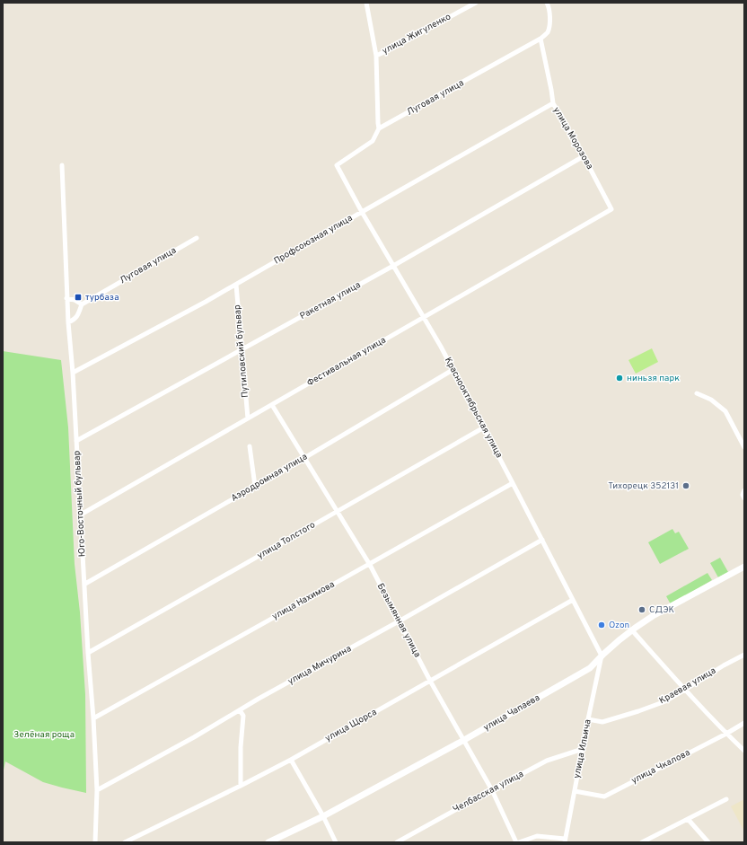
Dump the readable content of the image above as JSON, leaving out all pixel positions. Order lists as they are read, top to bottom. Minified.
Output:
{"streets":{"main road":["улица Чапаева"],"street":["улица Жигуленко","Луговая улица","улица Морозова","Профсоюзная улица","Ракетная улица","Путиловский бульвар","Фестивальная улица","Краснооктябрьская улица","Аэродромная улица","Юго-Восточный бульвар","улица Толстого","улица Нахимова","Безымянная улица","улица Мичурина","Краевая улица","улица Щорса","улица Ильича","улица Чкалова","Челбасская улица"]},"crossings":[["Луговая улица","улица Морозова"],["Луговая улица","Краснооктябрьская улица"],["улица Морозова","Профсоюзная улица"],["улица Морозова","Ракетная улица"],["улица Морозова","Фестивальная улица"],["Профсоюзная улица","Путиловский бульвар"],["Профсоюзная улица","Краснооктябрьская улица"],["Профсоюзная улица","Юго-Восточный бульвар"],["Ракетная улица","Путиловский бульвар"],["Ракетная улица","Краснооктябрьская улица"],["Ракетная улица","Юго-Восточный бульвар"],["Путиловский бульвар","Фестивальная улица"],["Фестивальная улица","Краснооктябрьская улица"],["Фестивальная улица","Юго-Восточный бульвар"],["Фестивальная улица","Безымянная улица"],["Краснооктябрьская улица","Аэродромная улица"],["Краснооктябрьская улица","улица Толстого"],["Краснооктябрьская улица","улица Нахимова"],["Краснооктябрьская улица","улица Мичурина"],["Краснооктябрьская улица","улица Чапаева"],["Краснооктябрьская улица","улица Щорса"],["Краснооктябрьская улица","улица Ильича"],["Аэродромная улица","Юго-Восточный бульвар"],["Аэродромная улица","Безымянная улица"],["Юго-Восточный бульвар","улица Толстого"],["Юго-Восточный бульвар","улица Нахимова"],["Юго-Восточный бульвар","улица Мичурина"],["улица Толстого","Безымянная улица"],["улица Нахимова","Безымянная улица"],["Безымянная улица","улица Мичурина"],["Безымянная улица","улица Чапаева"],["Безымянная улица","улица Щорса"],["Безымянная улица","Челбасская улица"],["Краевая улица","улица Ильича"],["улица Чапаева","улица Ильича"],["улица Ильича","улица Чкалова"],["улица Ильича","Челбасская улица"]],"parks":["Зелёная роща"],"places":{"transit":["турбаза"],"other":["ниньзя парк","Тихорецк 352131","СДЭК","Ozon"]}}
